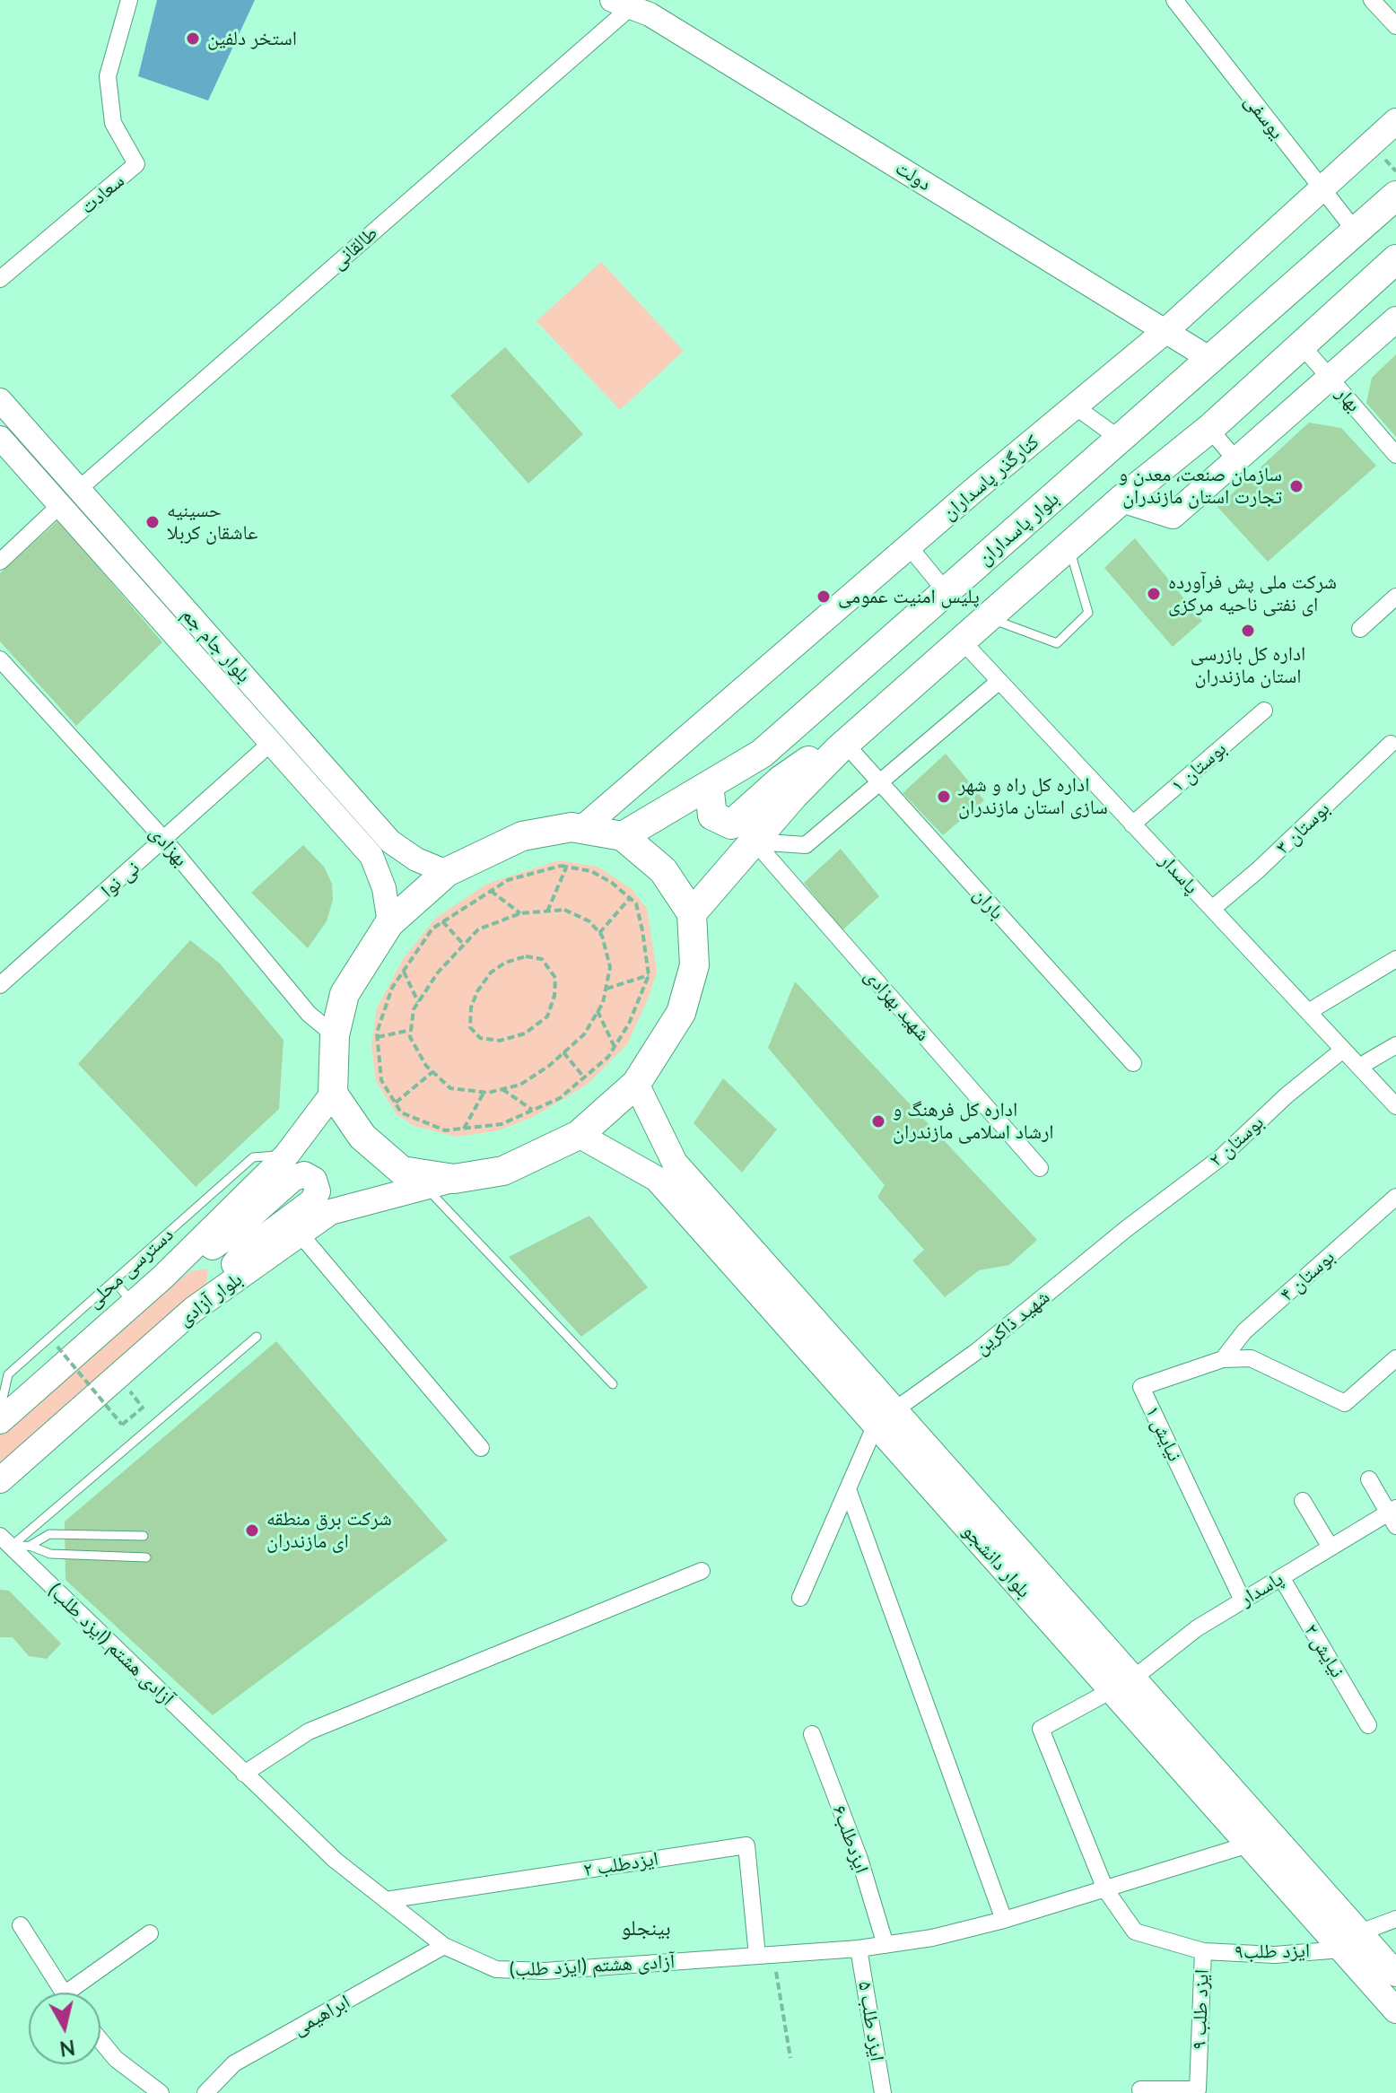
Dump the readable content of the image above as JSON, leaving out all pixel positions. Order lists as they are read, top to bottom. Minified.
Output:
{"streets":{"highway":["بلوار پاسداران"],"main road":["دولت","کنارگذر پاسداران","بلوار جام جم","بلوار آزادی","بلوار دانشجو"],"street":["یوسفی","سعادت","طالقانی","بهار","بوستان ۱","بوستان ۳","بهزادی","پاسدار","نی نوا","باران","شهید بهزادی","بوستان ۲","بوستان ۴","شهید ذاکرین","نیایش ۱","آزادی هشتم (ایزد طلب)","نیایش ۲","ایزدطلب۶","ایزدطلب ۲","ایزد طلب۹","ایزد طلب ۹","ابراهیمی","ايزد طلب ۵"],"lane":["دسترسی محلی"]},"crossings":[["یوسفی","کنارگذر پاسداران"],["یوسفی","بلوار پاسداران"],["دولت","طالقانی"],["دولت","کنارگذر پاسداران"],["دولت","بلوار پاسداران"],["طالقانی","بلوار جام جم"],["بلوار جام جم","نی نوا"],["بوستان ۱","پاسدار"],["بوستان ۳","پاسدار"],["بهزادی","نی نوا"],["پاسدار","بوستان ۲"],["پاسدار","نیایش ۱"],["پاسدار","بلوار دانشجو"],["پاسدار","آزادی هشتم (ایزد طلب)"],["پاسدار","نیایش ۲"],["پاسدار","ایزد طلب ۹"],["بوستان ۲","شهید ذاکرین"],["بوستان ۴","نیایش ۱"],["شهید ذاکرین","بلوار دانشجو"],["بلوار دانشجو","آزادی هشتم (ایزد طلب)"],["بلوار دانشجو","ایزد طلب۹"],["آزادی هشتم (ایزد طلب)","ایزدطلب۶"],["آزادی هشتم (ایزد طلب)","ایزدطلب ۲"],["آزادی هشتم (ایزد طلب)","ایزد طلب ۹"],["آزادی هشتم (ایزد طلب)","ابراهیمی"],["آزادی هشتم (ایزد طلب)","ايزد طلب ۵"],["ایزد طلب۹","ایزد طلب ۹"]],"districts":["بینجلو"],"places":["استخر دلفین","سازمان صنعت، معدن و تجارت استان مازندران","حسینیه عاشقان کربلا","شرکت ملی پش فرآورده ای نفتی ناحیه مرکزی","پلیس امنیت عمومی","اداره کل بازرسی استان مازندران","اداره کل راه و شهر سازی استان مازندران","اداره کل فرهنگ و ارشاد اسلامی مازندران","شرکت برق منطقه ای مازندران"],"north":"bottom"}
